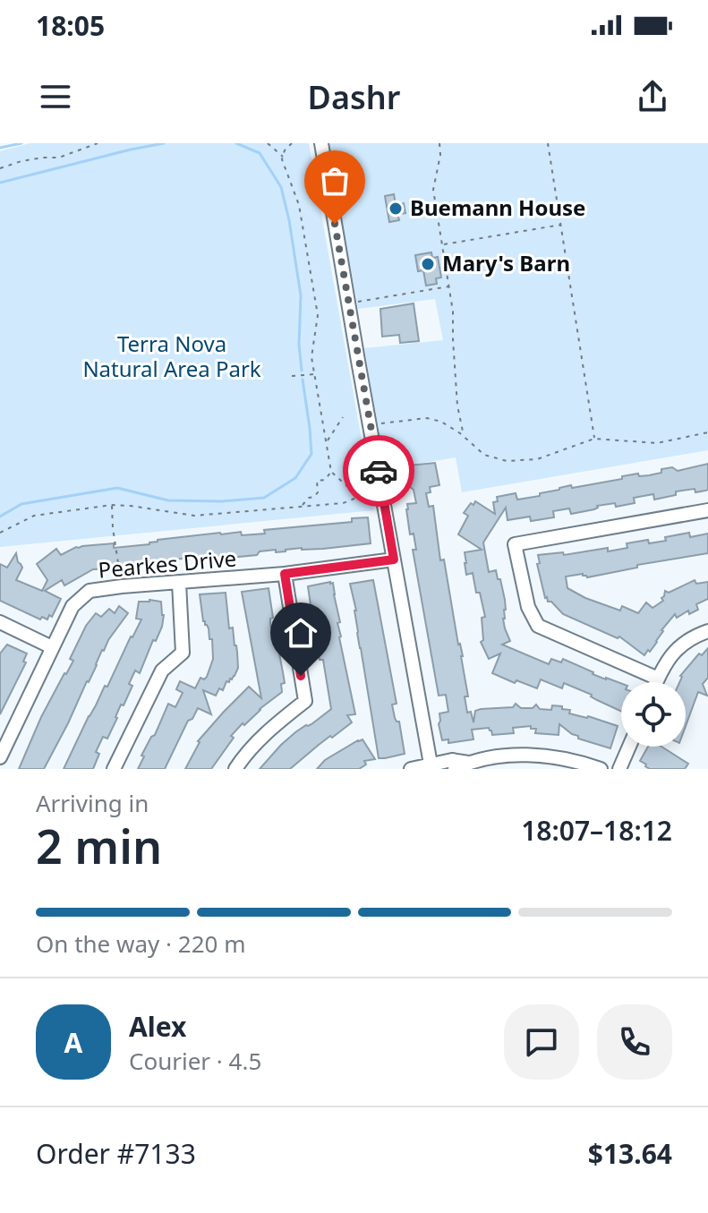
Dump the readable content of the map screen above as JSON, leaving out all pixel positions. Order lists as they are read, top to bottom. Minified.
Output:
{"streets":{"street":["Pearkes Drive"]},"parks":["Terra Nova Natural Area Park"],"places":["Buemann House","Mary's Barn"],"page":{"status":"18:05","header":"Dashr","heading":["2 min","Arriving in","18:07–18:12"],"panel":["Alex","Courier · 4.5","Order #7133","$13.64"],"bar":"On the way · 220 m","round":"A"}}
